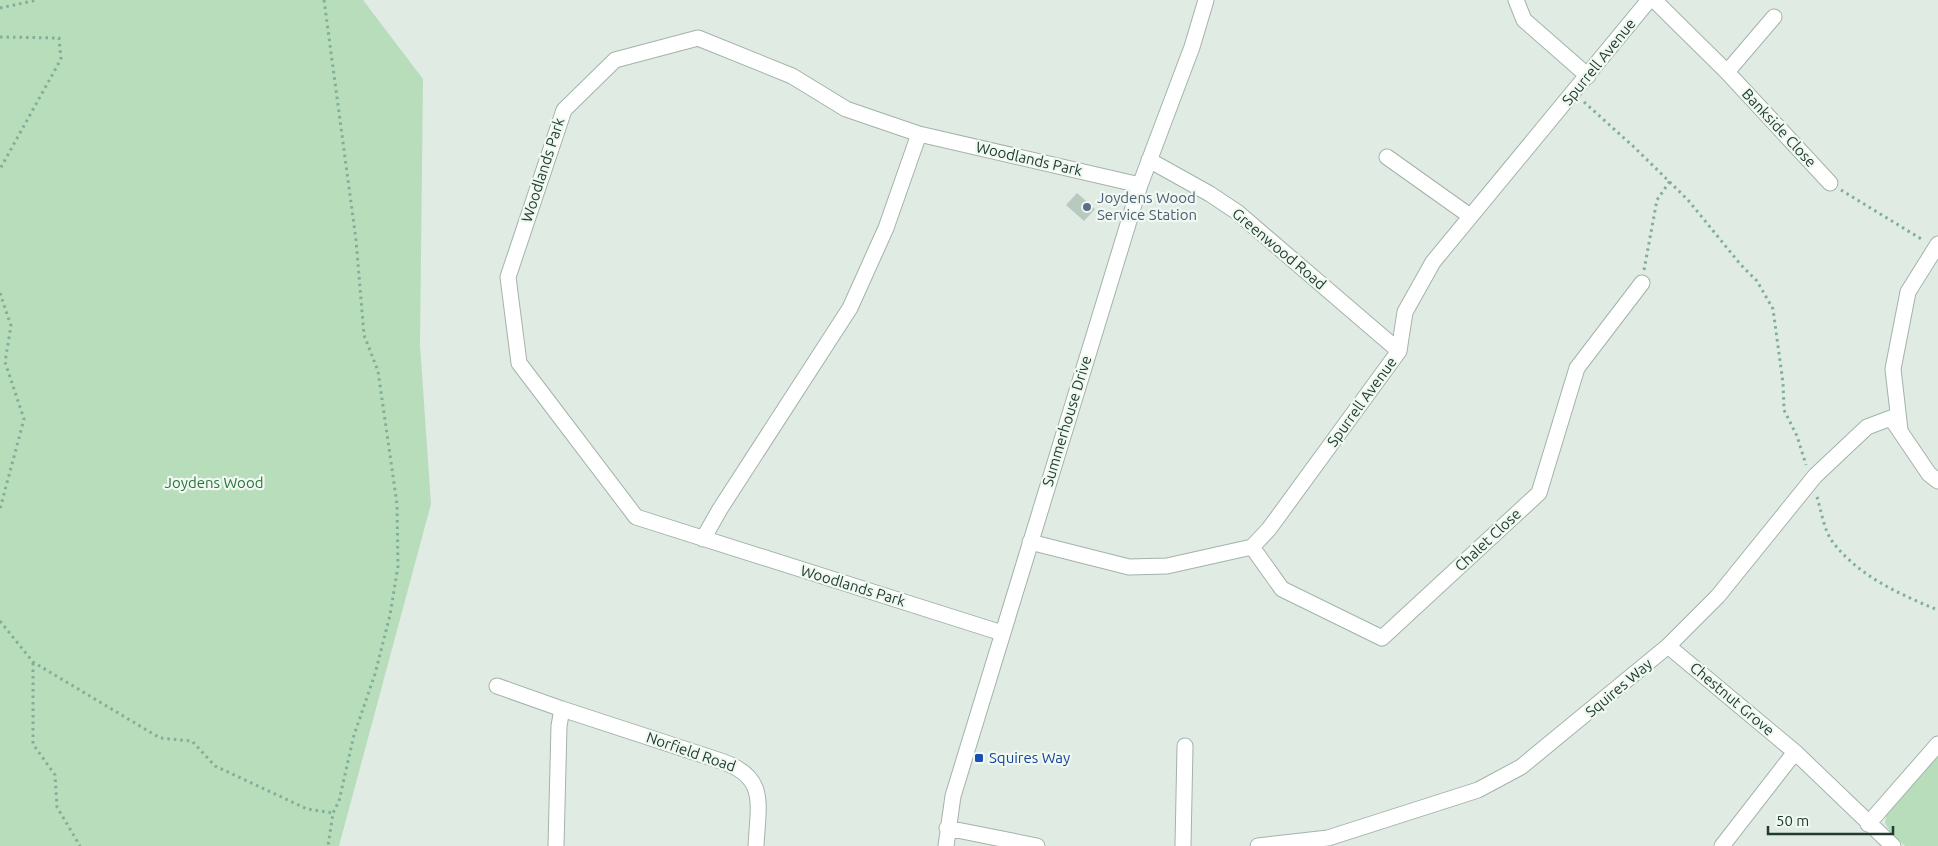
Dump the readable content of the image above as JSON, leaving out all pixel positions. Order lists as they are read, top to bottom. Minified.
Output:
{"streets":{"street":["Spurrell Avenue","Bankside Close","Woodlands Park","Greenwood Road","Summerhouse Drive","Chalet Close","Squires Way","Chestnut Grove","Norfield Road"]},"crossings":[["Spurrell Avenue","Greenwood Road"],["Spurrell Avenue","Chalet Close"],["Woodlands Park","Summerhouse Drive"],["Greenwood Road","Summerhouse Drive"],["Squires Way","Chestnut Grove"]],"parks":["Joydens Wood"],"places":{"other":["Joydens Wood Service Station"],"transit":["Squires Way"]},"scale_bar":"50 m"}
